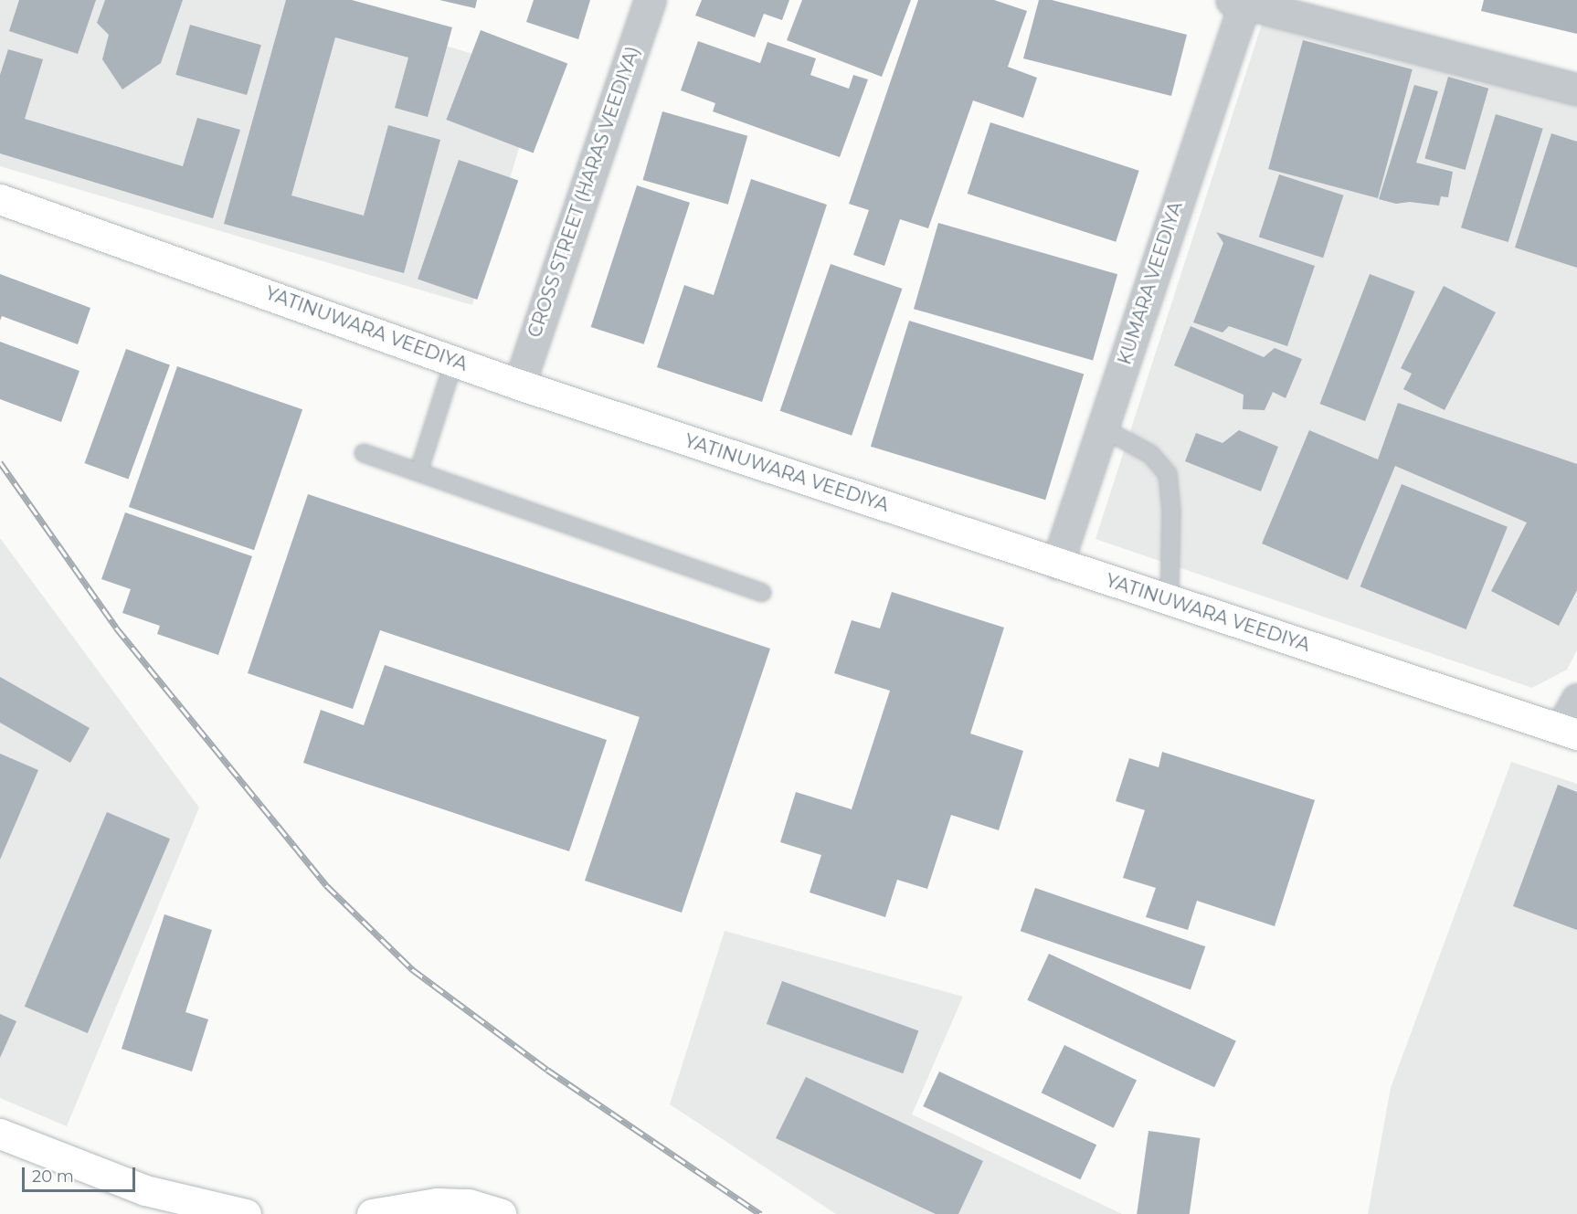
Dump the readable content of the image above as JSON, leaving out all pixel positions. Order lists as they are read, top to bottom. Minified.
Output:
{"streets":{"main road":["YATINUWARA VEEDIYA"],"street":["CROSS STREET (HARAS VEEDIYA)","KUMARA VEEDIYA"]},"crossings":[["CROSS STREET (HARAS VEEDIYA)","YATINUWARA VEEDIYA"],["KUMARA VEEDIYA","YATINUWARA VEEDIYA"]],"scale_bar":"20 m"}
